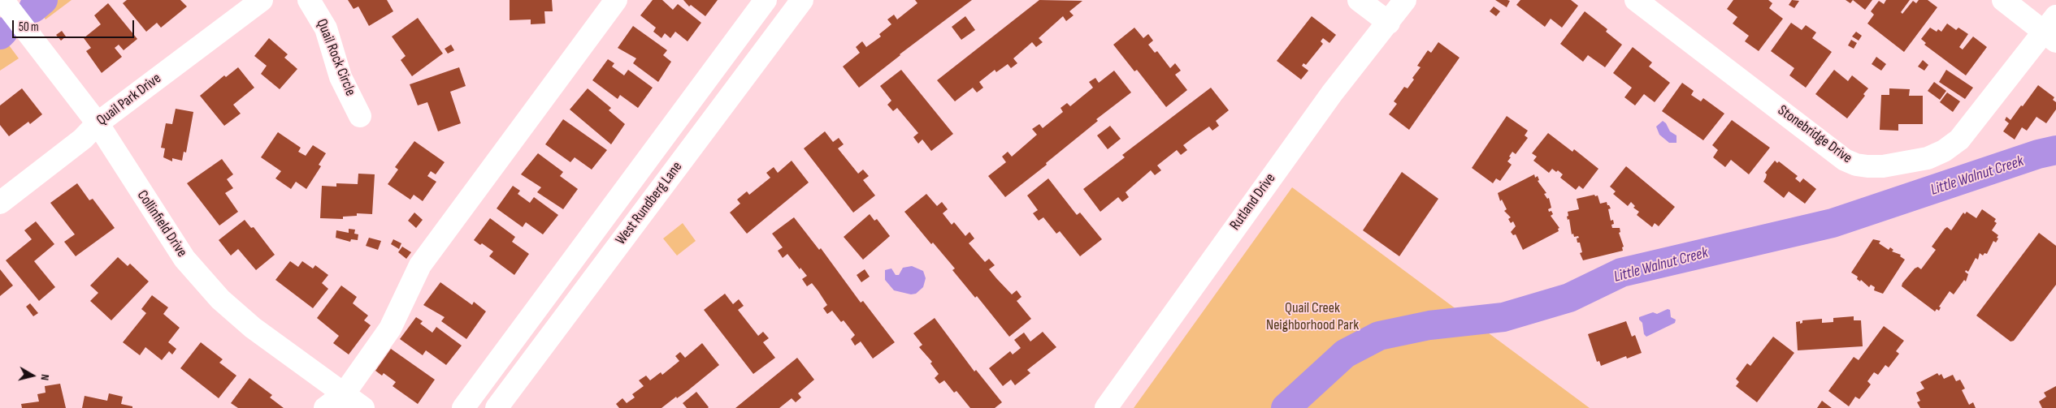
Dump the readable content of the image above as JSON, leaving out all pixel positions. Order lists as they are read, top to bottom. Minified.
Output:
{"streets":{"street":["Quail Rock Circle","Quail Park Drive","Stonebridge Drive","Rutland Drive","West Rundberg Lane","Collinfield Drive"]},"crossings":[["Quail Park Drive","Collinfield Drive"]],"water":["Little Walnut Creek"],"parks":["Quail Creek Neighborhood Park"],"scale_bar":"50 m","north":"right"}
